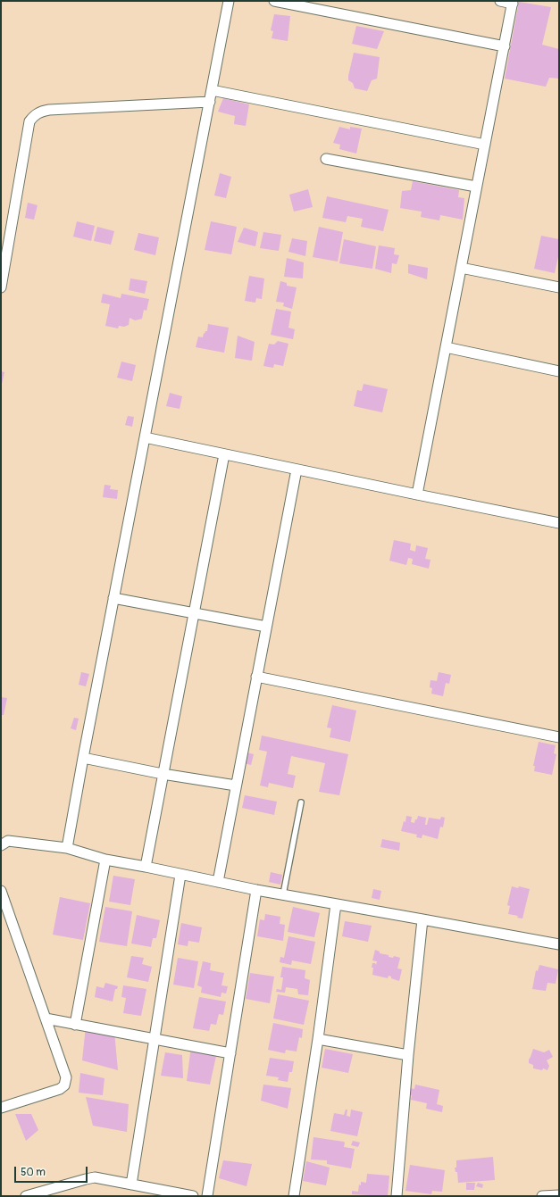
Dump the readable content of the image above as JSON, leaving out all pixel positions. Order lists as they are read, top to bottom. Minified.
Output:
{"scale_bar":"50 m"}
